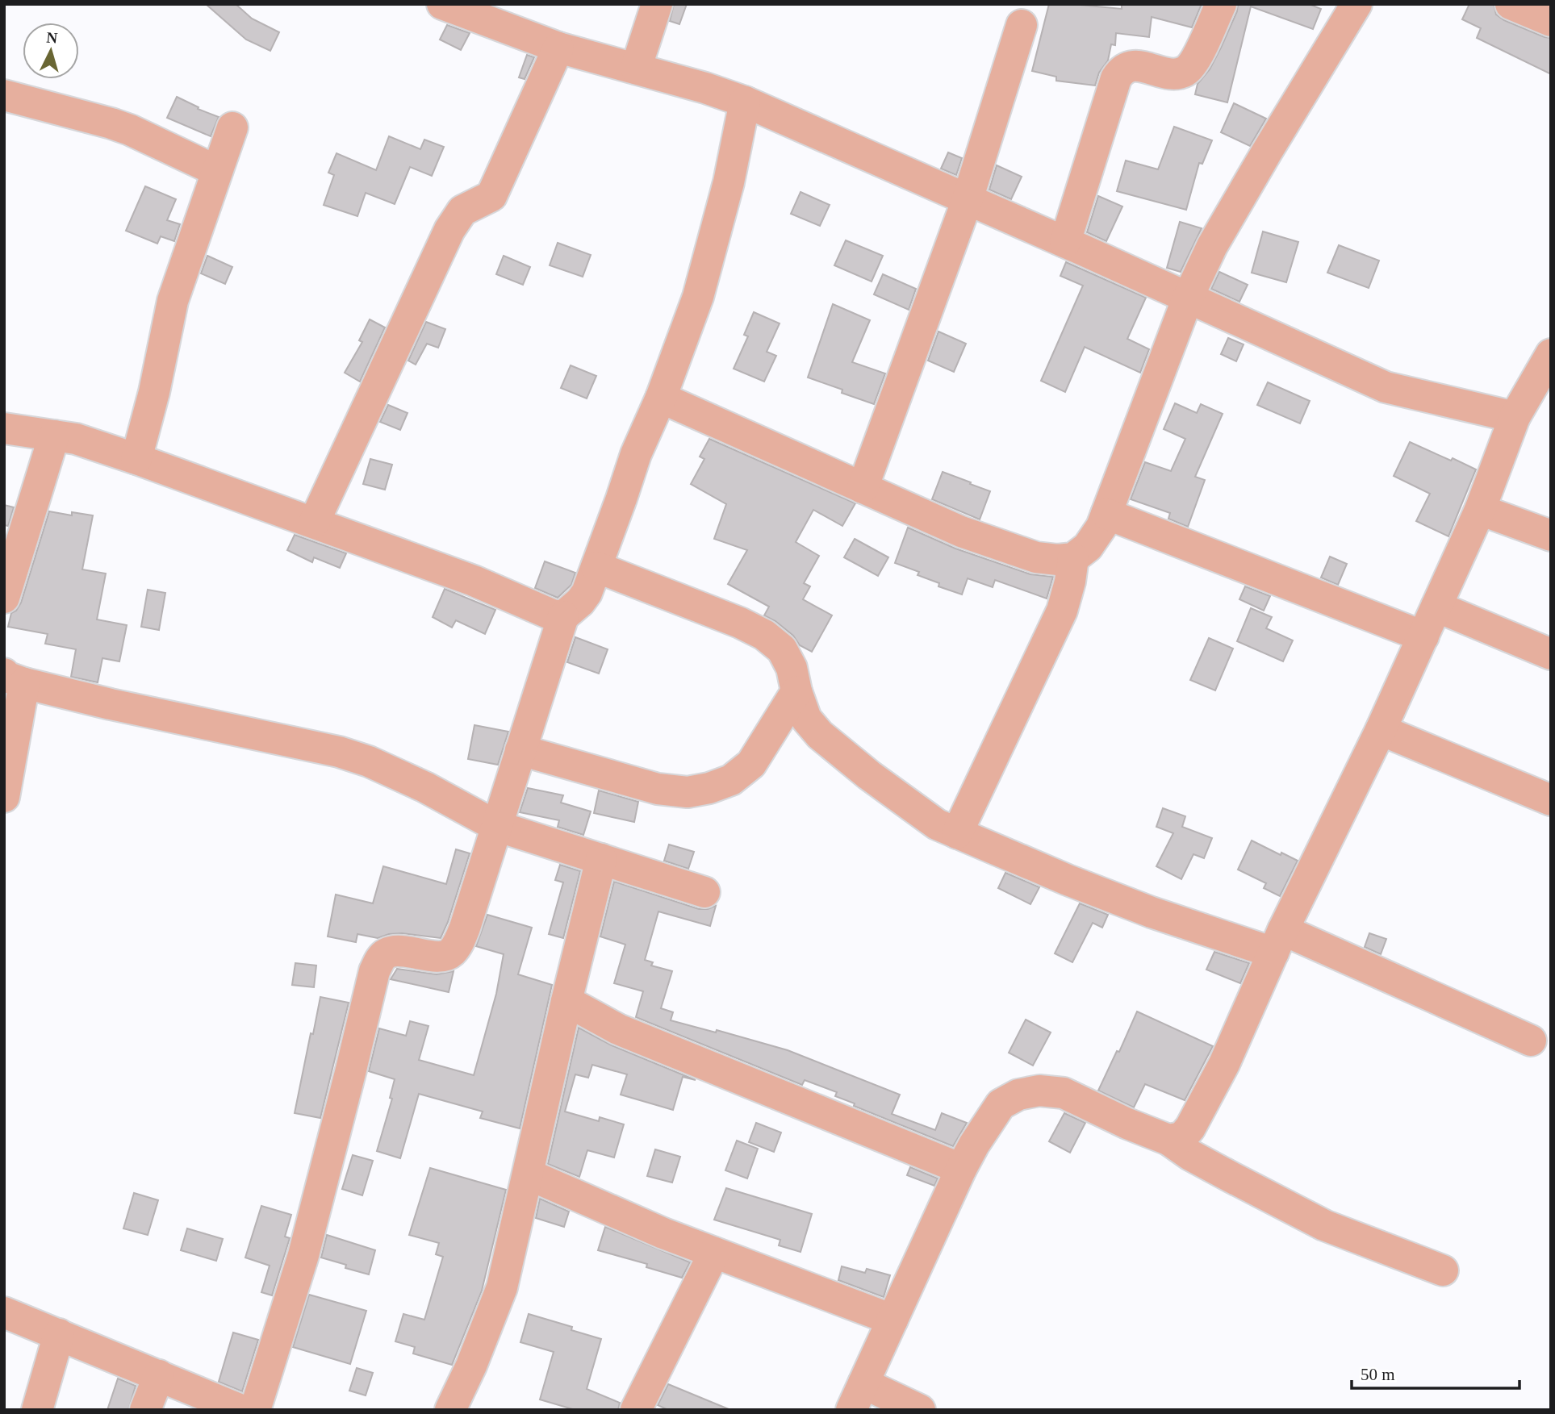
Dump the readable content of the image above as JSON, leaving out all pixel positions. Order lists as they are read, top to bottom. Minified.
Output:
{"scale_bar":"50 m","north":"top"}
